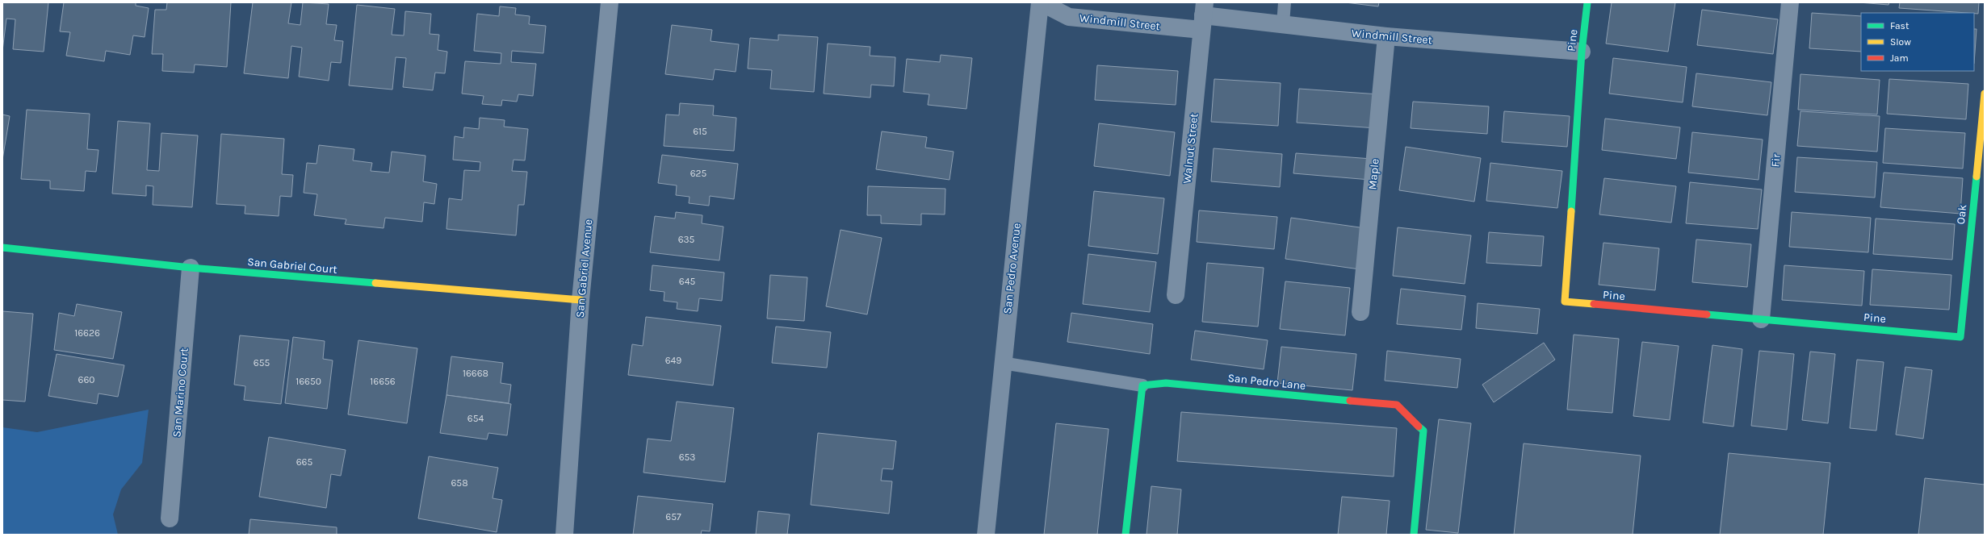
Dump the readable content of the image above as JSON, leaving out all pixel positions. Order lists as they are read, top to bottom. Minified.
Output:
{"streets":{"street":["Windmill Street","Pine","Walnut Street","Fir","Maple","Oak","San Gabriel Court","San Gabriel Avenue","San Pedro Avenue","San Pedro Lane","San Marino Court"]},"crossings":[["Windmill Street","Pine"],["Windmill Street","Walnut Street"],["Windmill Street","Maple"],["Windmill Street","San Pedro Avenue"],["Pine","Fir"],["Pine","Oak"],["San Gabriel Court","San Gabriel Avenue"],["San Gabriel Court","San Marino Court"]],"house_numbers":["615","625","635","645","16626","649","655","16668","660","16650","16656","654","653","665","658","657"],"legend":["Fast","Slow","Jam"]}
